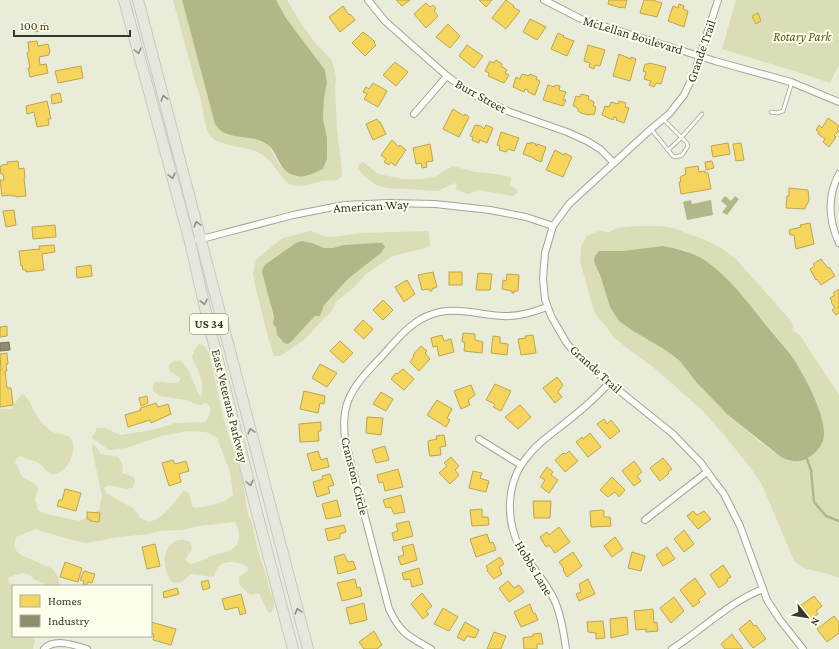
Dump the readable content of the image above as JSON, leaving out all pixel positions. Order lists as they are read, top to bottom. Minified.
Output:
{"streets":{"main road":["US 34","East Veterans Parkway"],"street":["McLellan Boulevard","Grande Trail","Burr Street","American Way","Cranston Circle","Hobbs Lane"]},"crossings":[["McLellan Boulevard","Grande Trail"],["Grande Trail","Burr Street"],["Grande Trail","American Way"],["Grande Trail","Cranston Circle"],["Grande Trail","Hobbs Lane"],["American Way","East Veterans Parkway"]],"parks":["Rotary Park"],"legend":["Homes","Industry"],"scale_bar":"100 m","north":"bottom right"}
